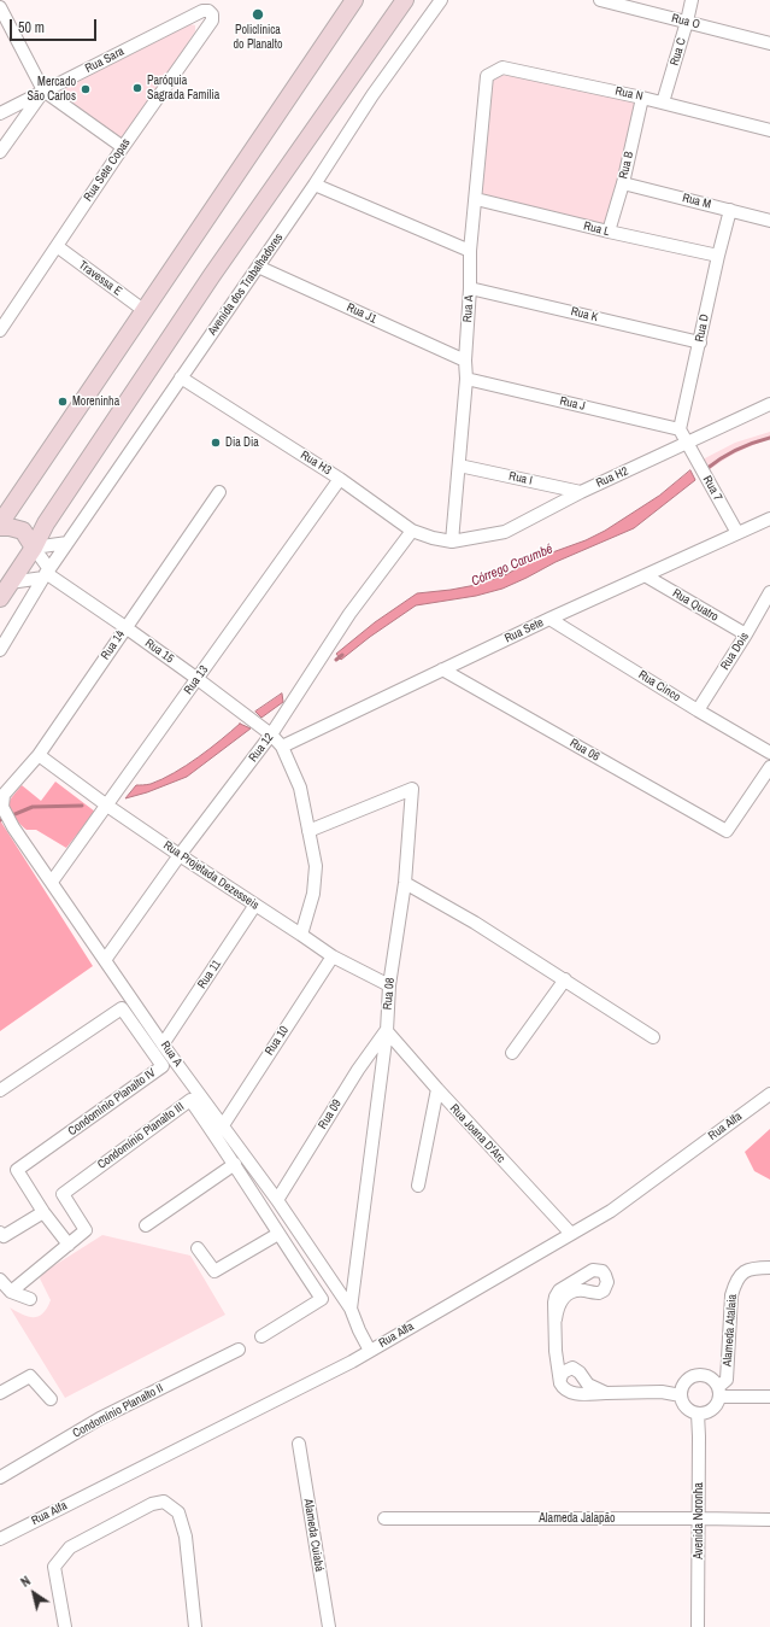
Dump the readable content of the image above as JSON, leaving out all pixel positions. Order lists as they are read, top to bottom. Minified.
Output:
{"streets":{"street":["Rua O","Rua C","Rua Sara","Rua N","Rua B","Rua Sete Copas","Rua M","Rua L","Travessa E","Avenida dos Trabalhadores","Rua A","Rua J1","Rua K","Rua D","Rua J","Rua H3","Rua H2","Rua I","Rua 7","Rua Quatro","Rua Sete","Rua 14","Rua 15","Rua Dois","Rua 13","Rua Cinco","Rua 12","Rua 06","Rua Projetada Dezesseis","Rua 11","Rua 08","Rua 10","Condomínio Planalto IV","Rua 09","Rua Alfa","Rua Joana D'Arc","Condomínio Planalto III","Alameda Atalaia","Condomínio Planalto II","Alameda Jalapão","Avenida Noronha","Alameda Cuiabá"]},"crossings":[["Rua O","Rua C"],["Rua C","Rua N"],["Rua Sara","Rua Sete Copas"],["Rua N","Rua B"],["Rua N","Rua A"],["Rua B","Rua M"],["Rua B","Rua L"],["Rua Sete Copas","Travessa E"],["Rua M","Rua D"],["Rua L","Rua A"],["Rua L","Rua D"],["Avenida dos Trabalhadores","Rua J1"],["Avenida dos Trabalhadores","Rua H3"],["Avenida dos Trabalhadores","Rua 15"],["Rua A","Rua J1"],["Rua A","Rua K"],["Rua A","Rua J"],["Rua A","Rua H3"],["Rua A","Rua H2"],["Rua A","Rua I"],["Rua A","Rua 14"],["Rua A","Rua 13"],["Rua A","Rua 12"],["Rua A","Rua 11"],["Rua A","Rua 08"],["Rua A","Rua 10"],["Rua A","Rua 09"],["Rua A","Rua Alfa"],["Rua K","Rua D"],["Rua D","Rua J"],["Rua H3","Rua H2"],["Rua H3","Rua 13"],["Rua H3","Rua 12"],["Rua H2","Rua I"],["Rua H2","Rua 7"],["Rua 7","Rua Sete"],["Rua Quatro","Rua Sete"],["Rua Quatro","Rua Dois"],["Rua Sete","Rua Cinco"],["Rua Sete","Rua 06"],["Rua 14","Rua 15"],["Rua 14","Rua Projetada Dezesseis"],["Rua 15","Rua 13"],["Rua 15","Rua 12"],["Rua Dois","Rua Cinco"],["Rua 13","Rua Projetada Dezesseis"],["Rua 12","Rua Projetada Dezesseis"],["Rua Projetada Dezesseis","Rua 11"],["Rua Projetada Dezesseis","Rua 08"],["Rua Projetada Dezesseis","Rua 10"],["Rua 08","Rua 09"],["Rua 08","Rua Joana D'Arc"],["Condomínio Planalto IV","Condomínio Planalto III"],["Rua 09","Rua Joana D'Arc"],["Rua Alfa","Rua Joana D'Arc"],["Alameda Atalaia","Avenida Noronha"],["Alameda Jalapão","Avenida Noronha"]],"water":["Córrego Carumbé"],"places":["Policlínica do Planalto","Paróquia Sagrada Família","Mercado São Carlos","Moreninha","Dia Dia"],"scale_bar":"50 m","north":"top left"}
